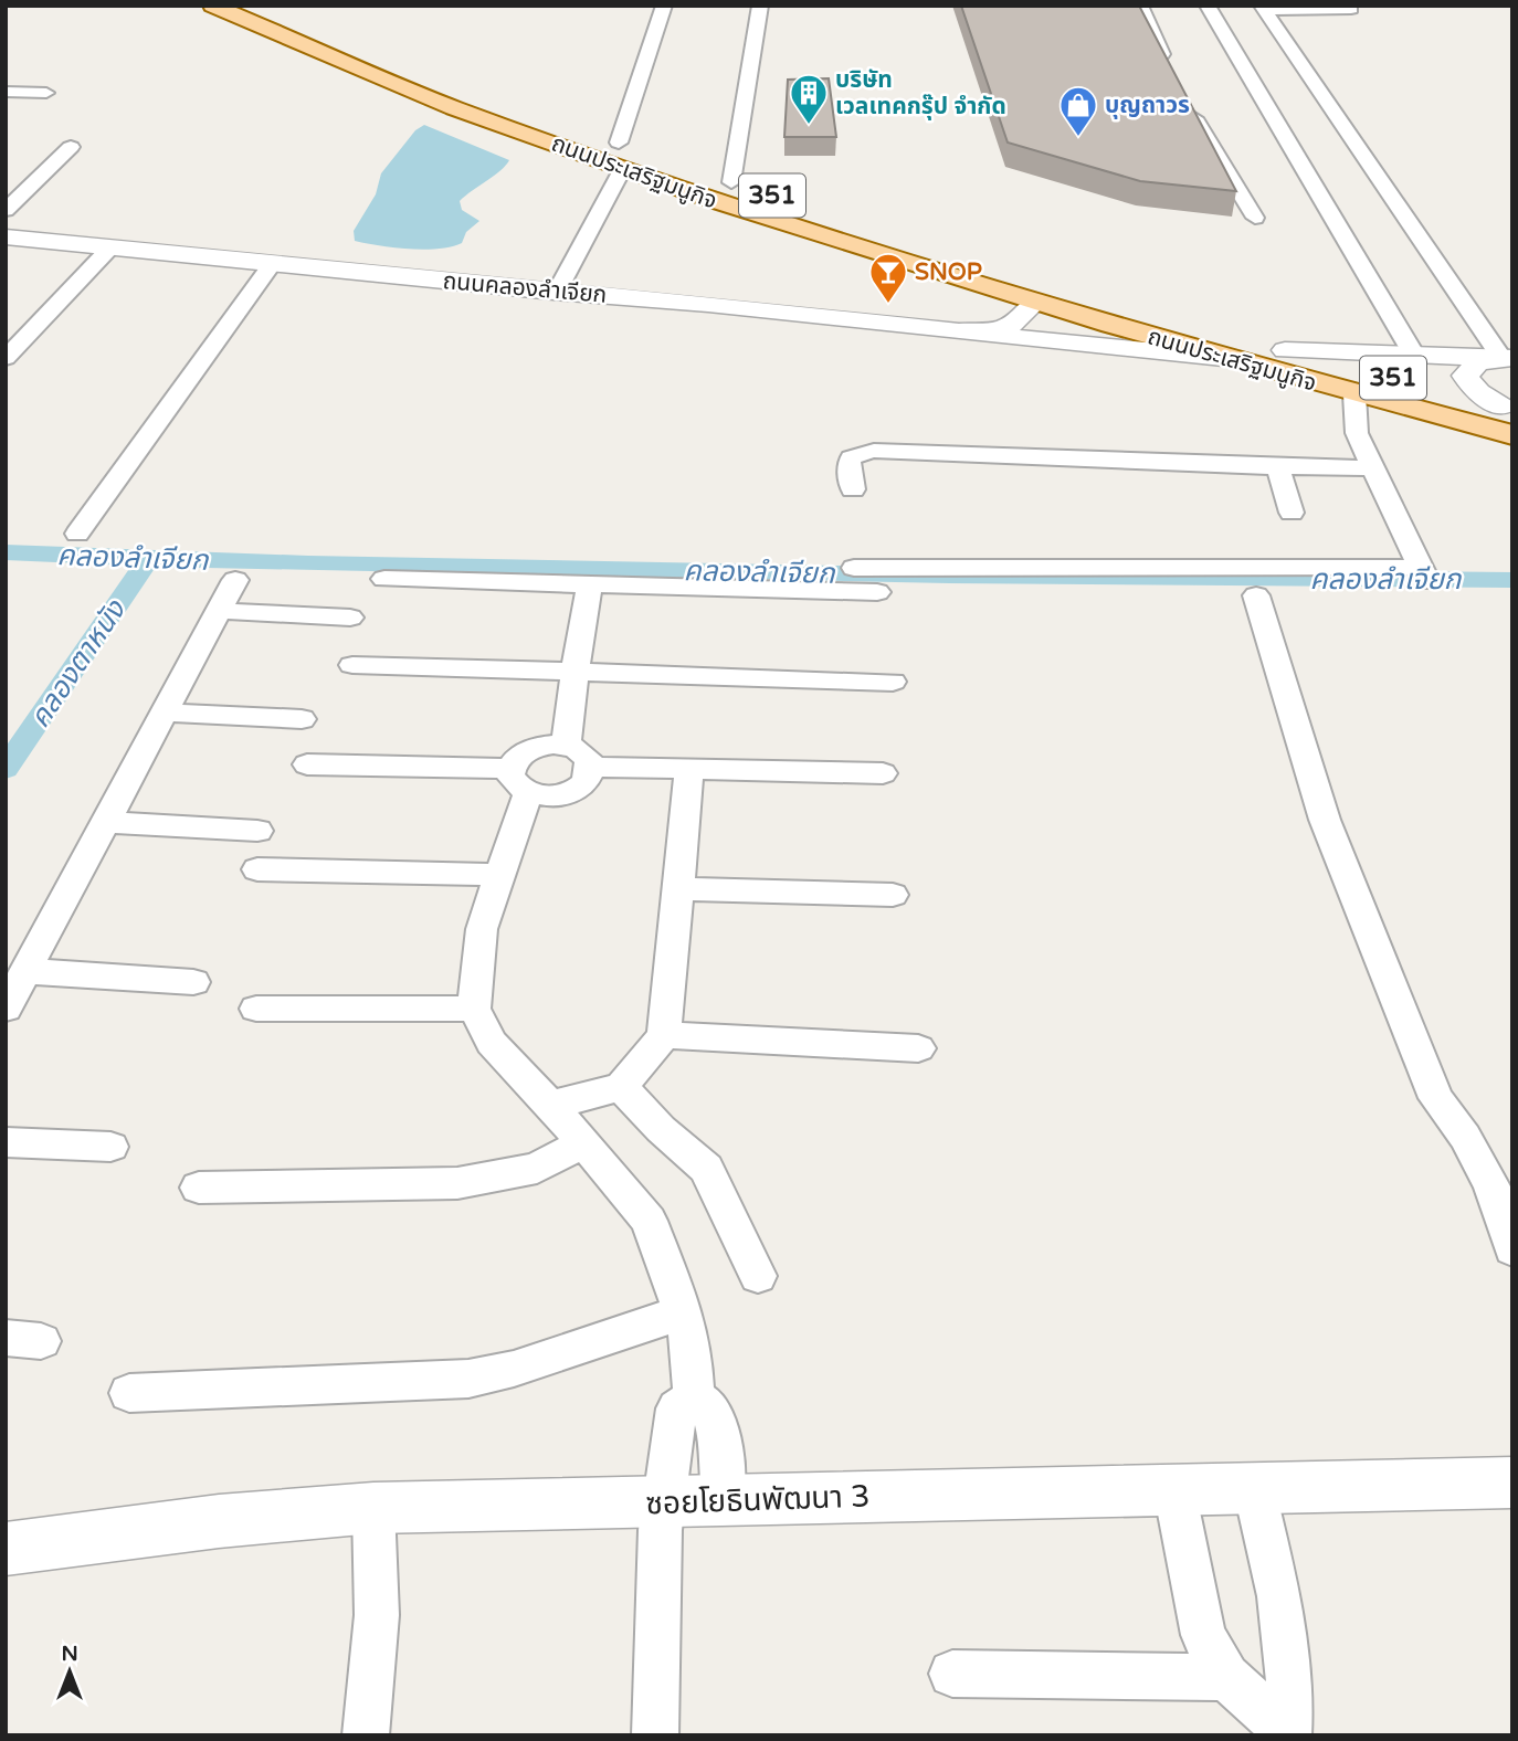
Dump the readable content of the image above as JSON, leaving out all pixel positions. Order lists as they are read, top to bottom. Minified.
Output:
{"streets":{"main road":["ถนนประเสริฐมนูกิจ","351"],"street":["ถนนคลองลำเจียก","ซอยโยธินพัฒนา 3"]},"crossings":[["ถนนประเสริฐมนูกิจ","ถนนคลองลำเจียก"]],"water":["คลองลำเจียก","คลองตาหนัง"],"places":{"building":["บริษัท เวลเทคกรุ๊ป จำกัด"],"shop":["บุญถาวร"],"bar":["SNOP"]},"north":"top"}
